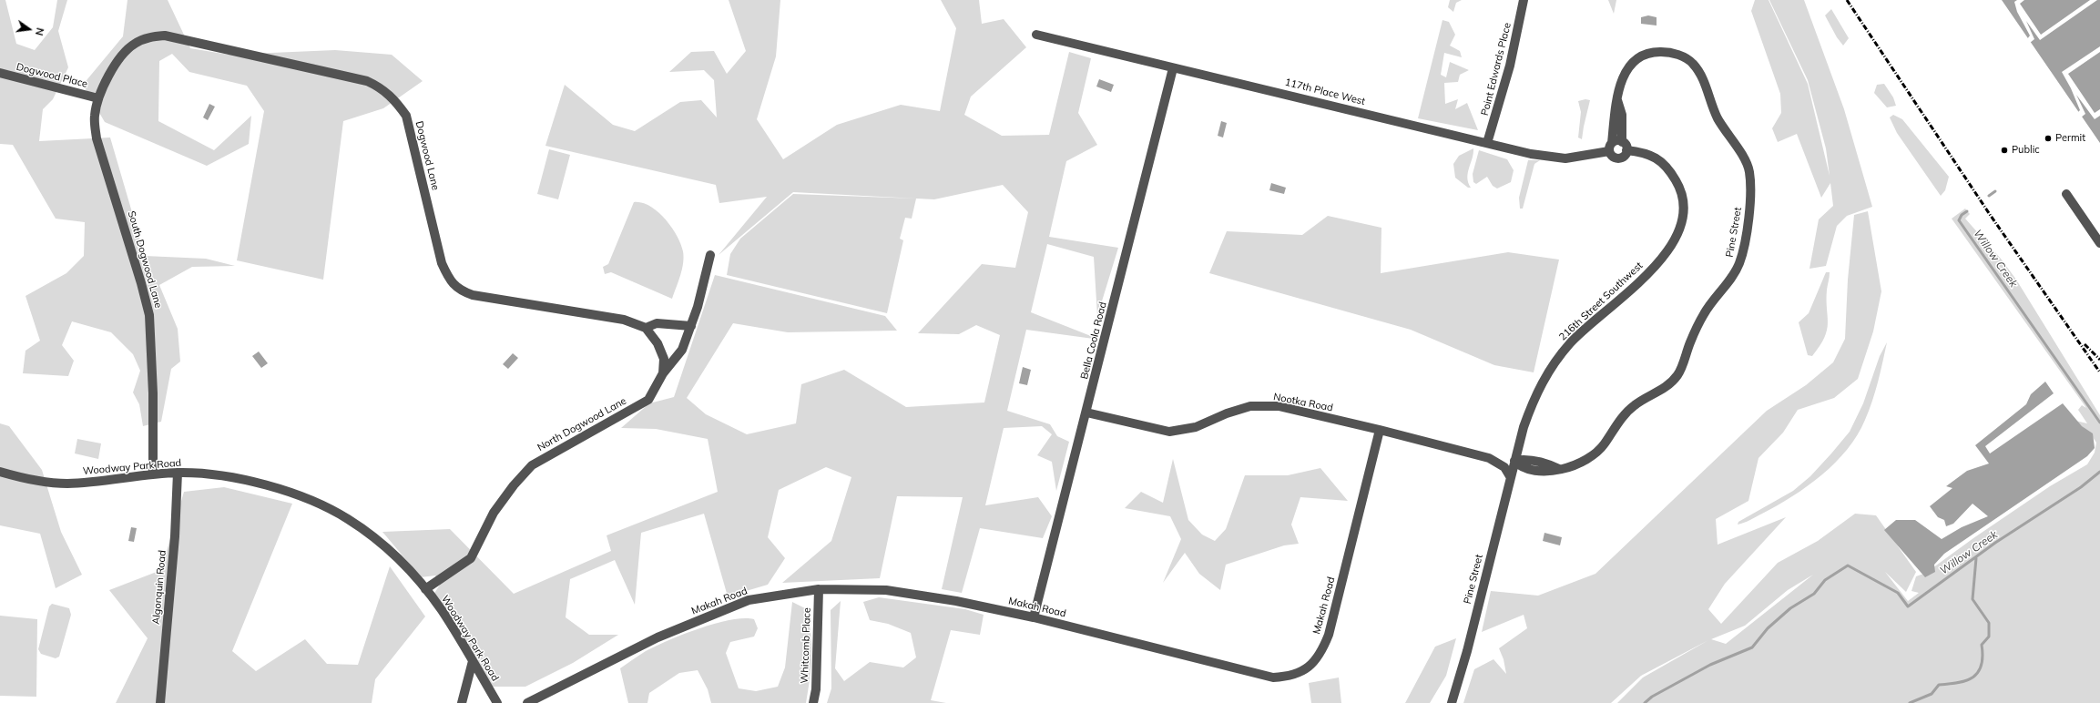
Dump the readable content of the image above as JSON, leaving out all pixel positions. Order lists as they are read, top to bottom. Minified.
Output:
{"streets":{"street":["Point Edwards Place","Dogwood Place","117th Place West","Dogwood Lane","Pine Street","South Dogwood Lane","216th Street Southwest","Bella Coola Road","Nootka Road","North Dogwood Lane","Woodway Park Road","Algonquin Road","Makah Road","Whitcomb Place"]},"crossings":[["Point Edwards Place","117th Place West"],["Dogwood Place","Dogwood Lane"],["Dogwood Place","South Dogwood Lane"],["117th Place West","Pine Street"],["117th Place West","216th Street Southwest"],["117th Place West","Bella Coola Road"],["Dogwood Lane","South Dogwood Lane"],["Pine Street","216th Street Southwest"],["Pine Street","Nootka Road"],["South Dogwood Lane","Woodway Park Road"],["Bella Coola Road","Nootka Road"],["Bella Coola Road","Makah Road"],["Nootka Road","Makah Road"],["North Dogwood Lane","Woodway Park Road"],["Woodway Park Road","Algonquin Road"],["Makah Road","Whitcomb Place"]],"water":["Willow Creek"],"places":["Permit","Public"],"north":"right"}
